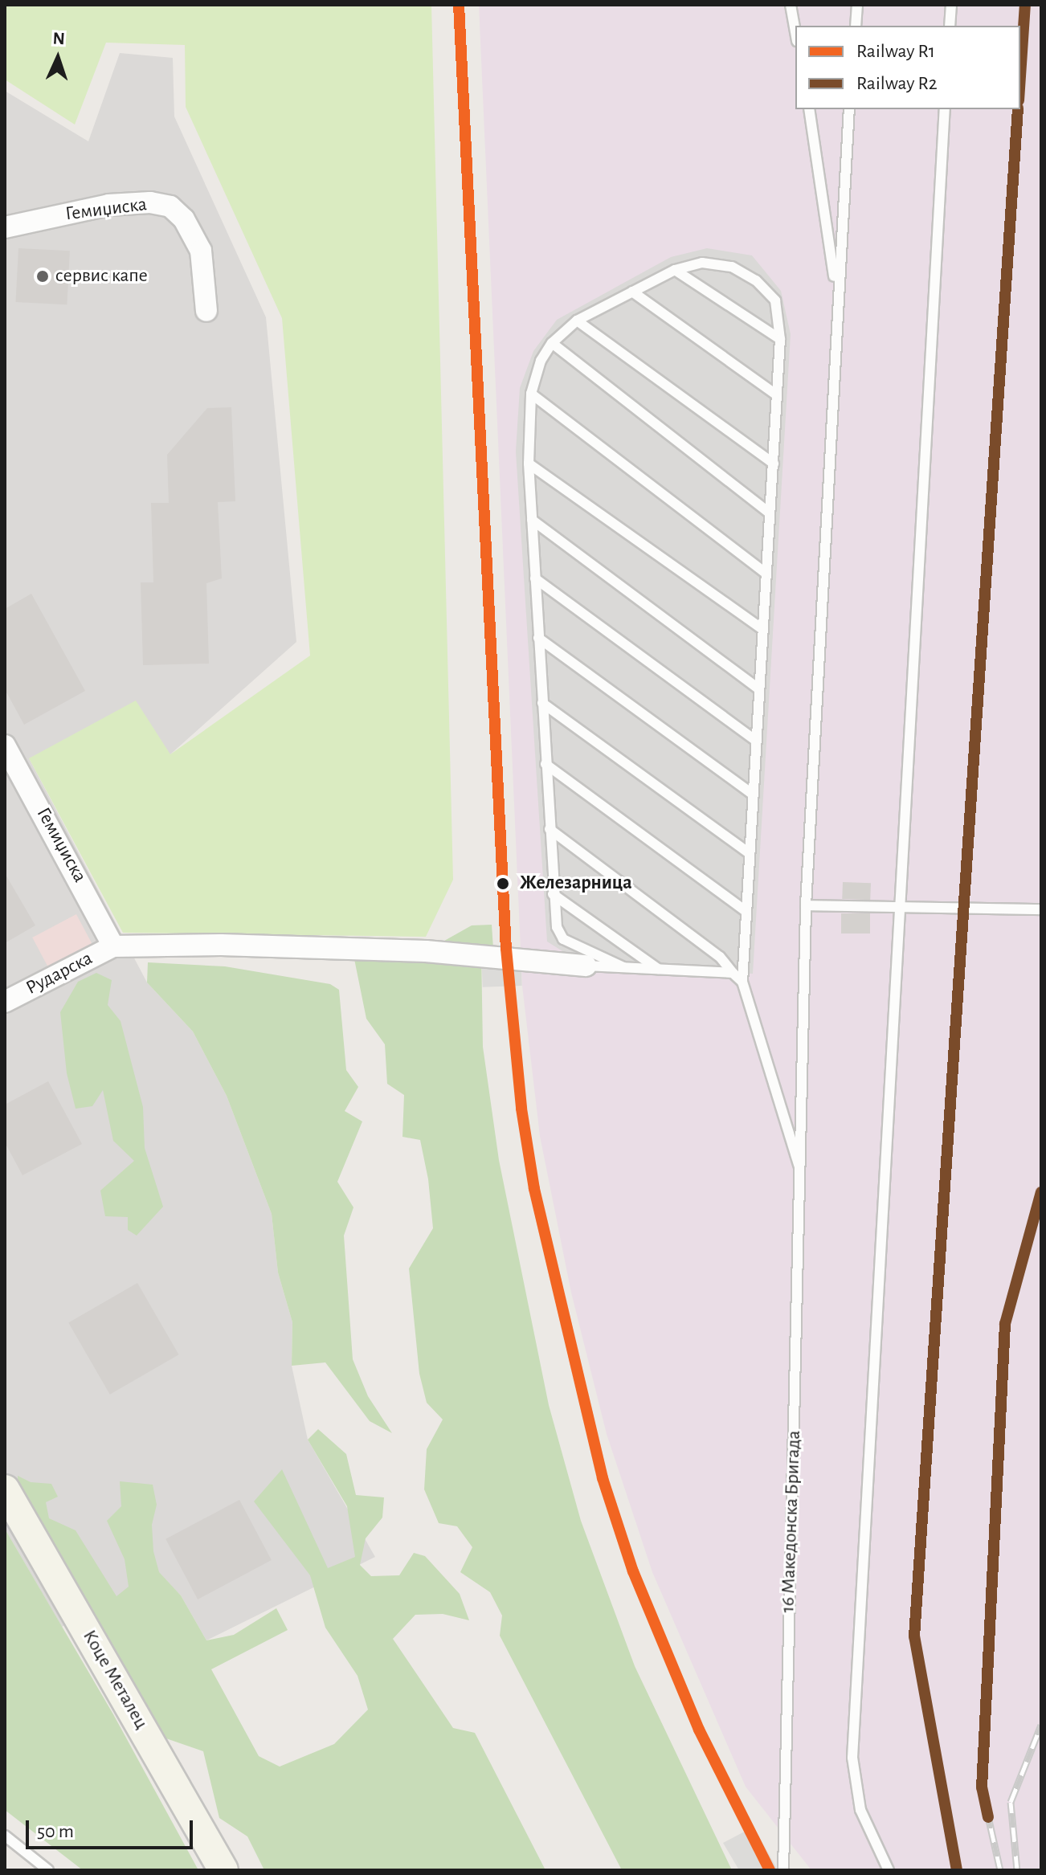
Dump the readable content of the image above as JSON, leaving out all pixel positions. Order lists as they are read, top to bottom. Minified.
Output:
{"streets":{"street":["Гемиџиска","Рударска","Коце Металец"],"lane":["16 Македонска Бригада"]},"crossings":[["Гемиџиска","Рударска"]],"places":["сервис капе","Железарница"],"lines":["rail line R1","rail line R2"],"legend":["Railway R1","Railway R2"],"scale_bar":"50 m","north":"top"}
